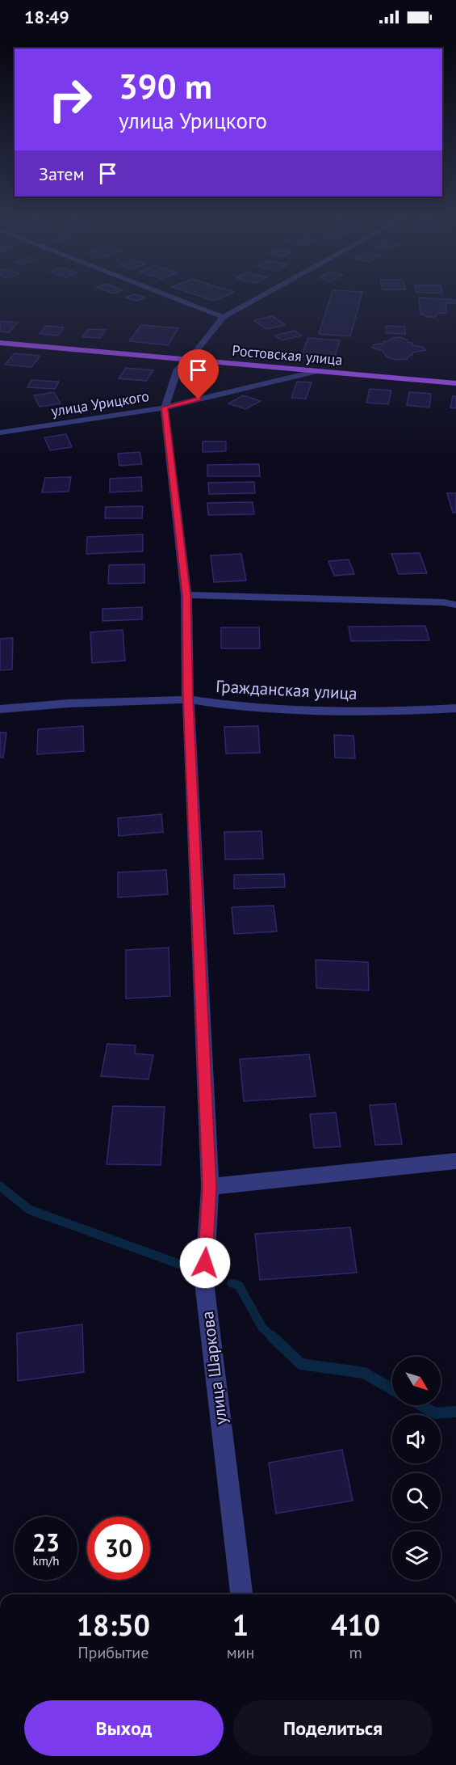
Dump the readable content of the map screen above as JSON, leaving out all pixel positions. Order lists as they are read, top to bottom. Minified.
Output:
{"streets":{"main road":["Ростовская улица"],"street":["улица Урицкого","Гражданская улица","улица Шаркова"]},"crossings":[["Ростовская улица","улица Урицкого"],["Ростовская улица","улица Шаркова"],["улица Урицкого","улица Шаркова"],["Гражданская улица","улица Шаркова"]],"north":"bottom right","page":{"status":"18:49","turn":["390 m","улица Урицкого"],"then":"Затем","speed":"23 km/h","limit":"30","eta":["18:50","Прибытие","1","мин","410","m"],"buttons":["Выход","Поделиться"]}}
